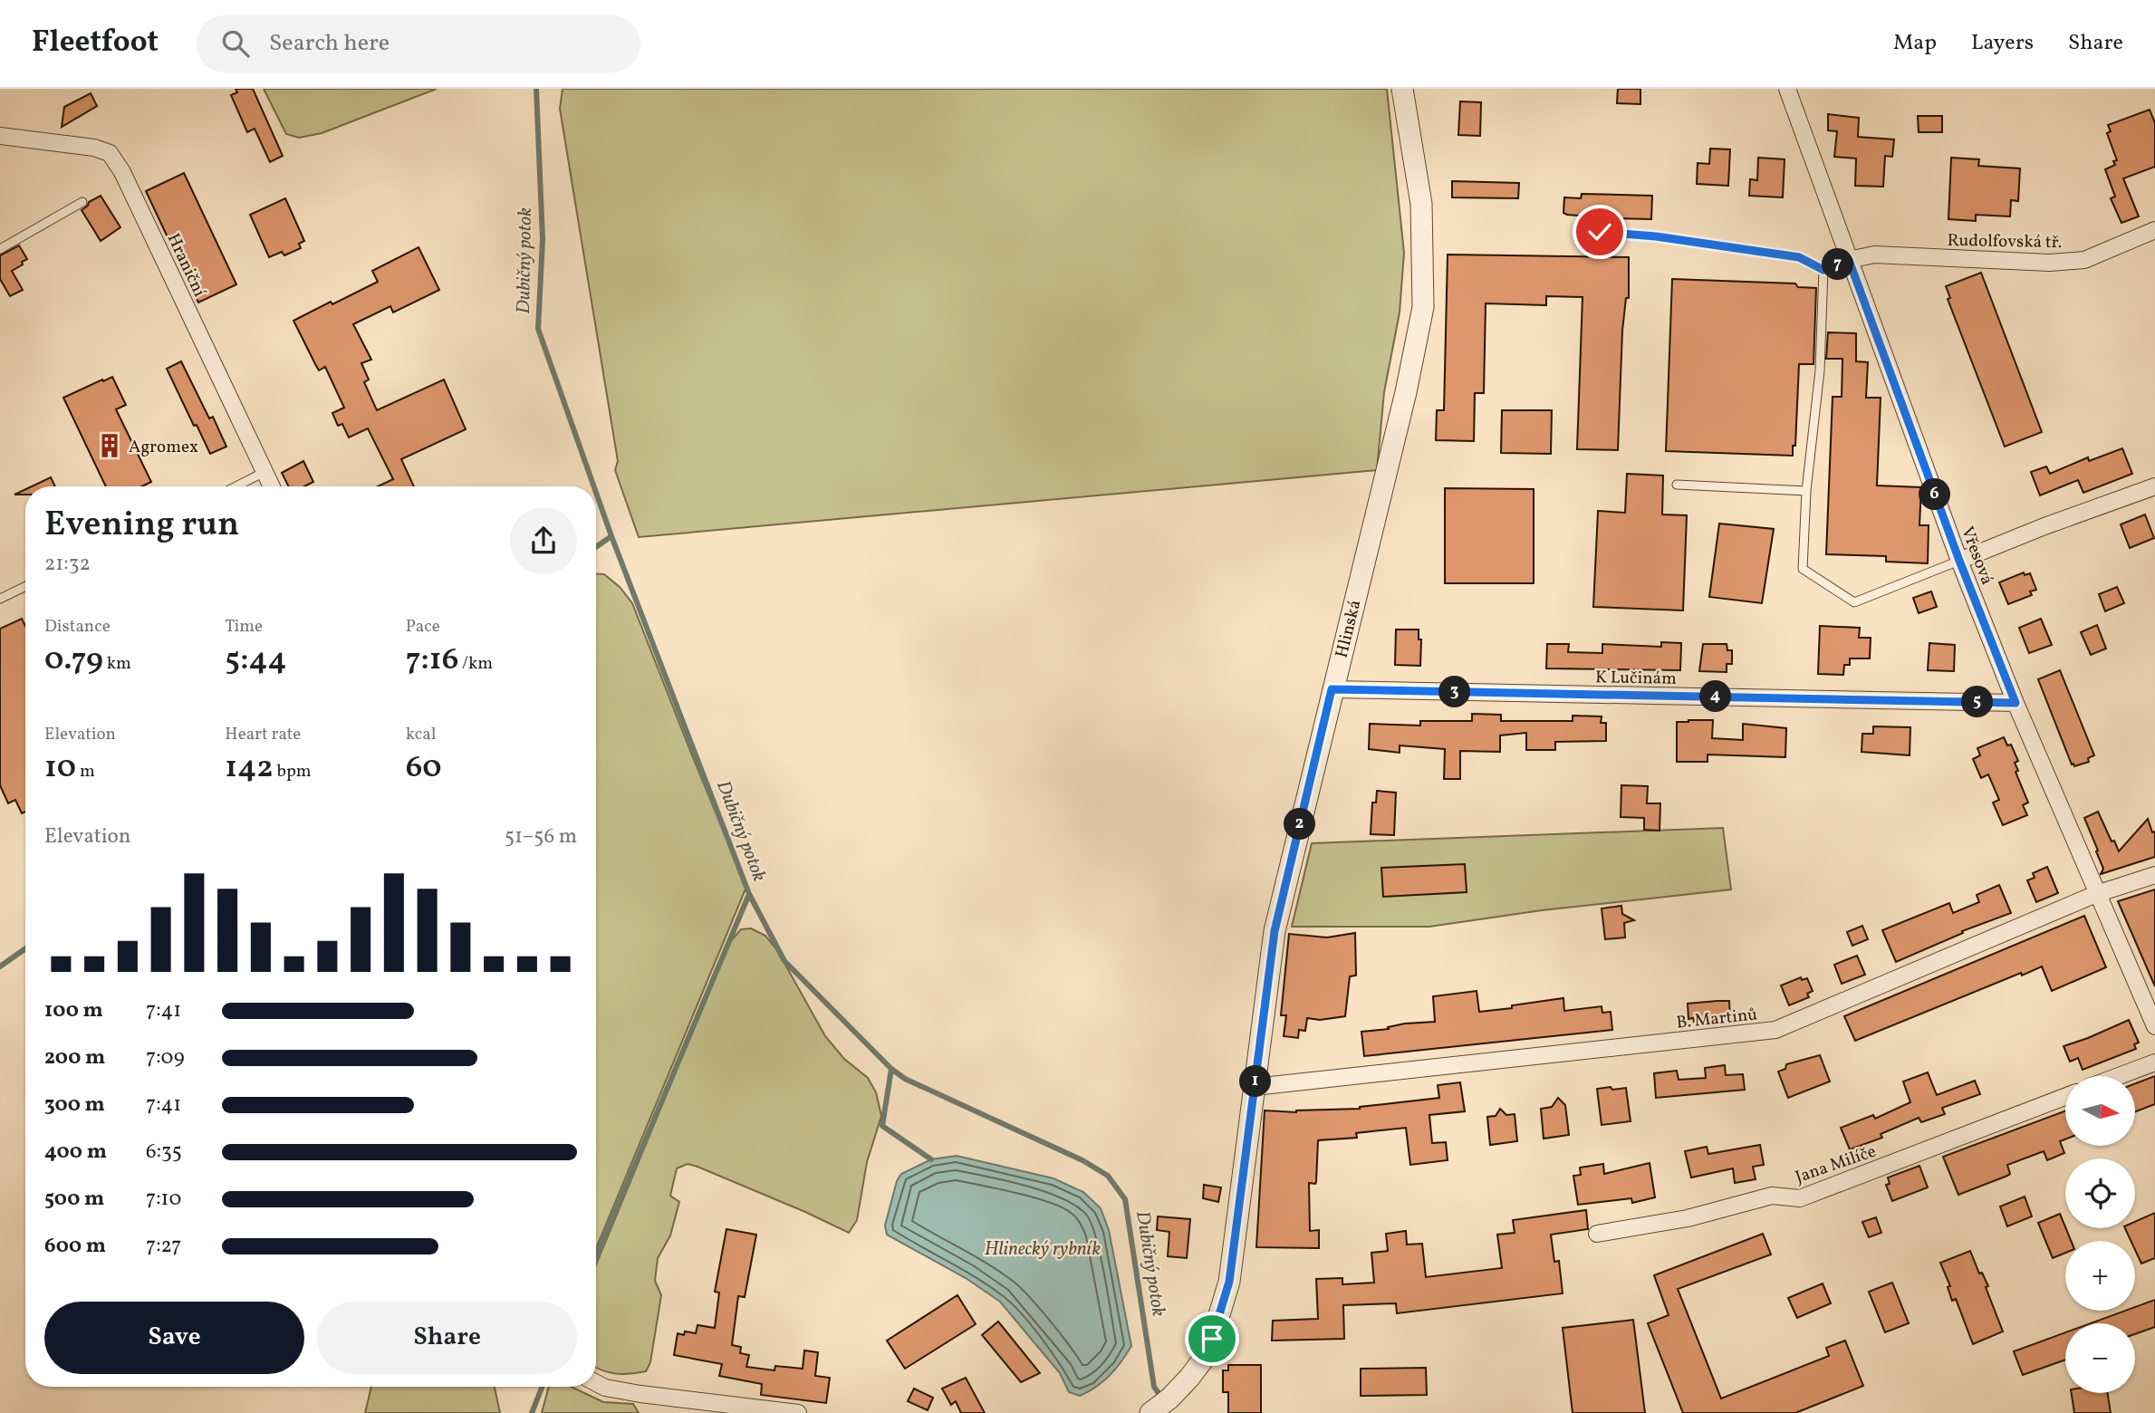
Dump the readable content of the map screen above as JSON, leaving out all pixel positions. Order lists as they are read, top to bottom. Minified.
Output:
{"streets":{"street":["Rudolfovská tř.","Hraniční","Vřesová","Hlinská","K Lučinám","B. Martinů","Jana Milíče"]},"crossings":[["Rudolfovská tř.","Vřesová"],["Vřesová","K Lučinám"],["Vřesová","B. Martinů"],["Hlinská","K Lučinám"],["Hlinská","B. Martinů"]],"water":["Dubičný potok","Hlinecký rybník"],"places":{"building":["Agromex"]},"north":"right","page":{"header":"Fleetfoot","search":"Search here","nav":["Map","Layers","Share"],"pins":["7","6","3","4","5","2","1"],"heading":["Evening run","21:32"],"stats":[["Distance","0.79 km"],["Time","5:44"],["Pace","7:16 /km"],["Elevation","10 m"],["Heart rate","142 bpm"],["kcal","60"]],"chart":["Elevation","51–56 m"],"list":[{"name":"100 m","note":"7:41"},{"name":"200 m","note":"7:09"},{"name":"300 m","note":"7:41"},{"name":"400 m","note":"6:35"},{"name":"500 m","note":"7:10"},{"name":"600 m","note":"7:27"}],"map_buttons":["+","−"],"buttons":["Save","Share"]}}
